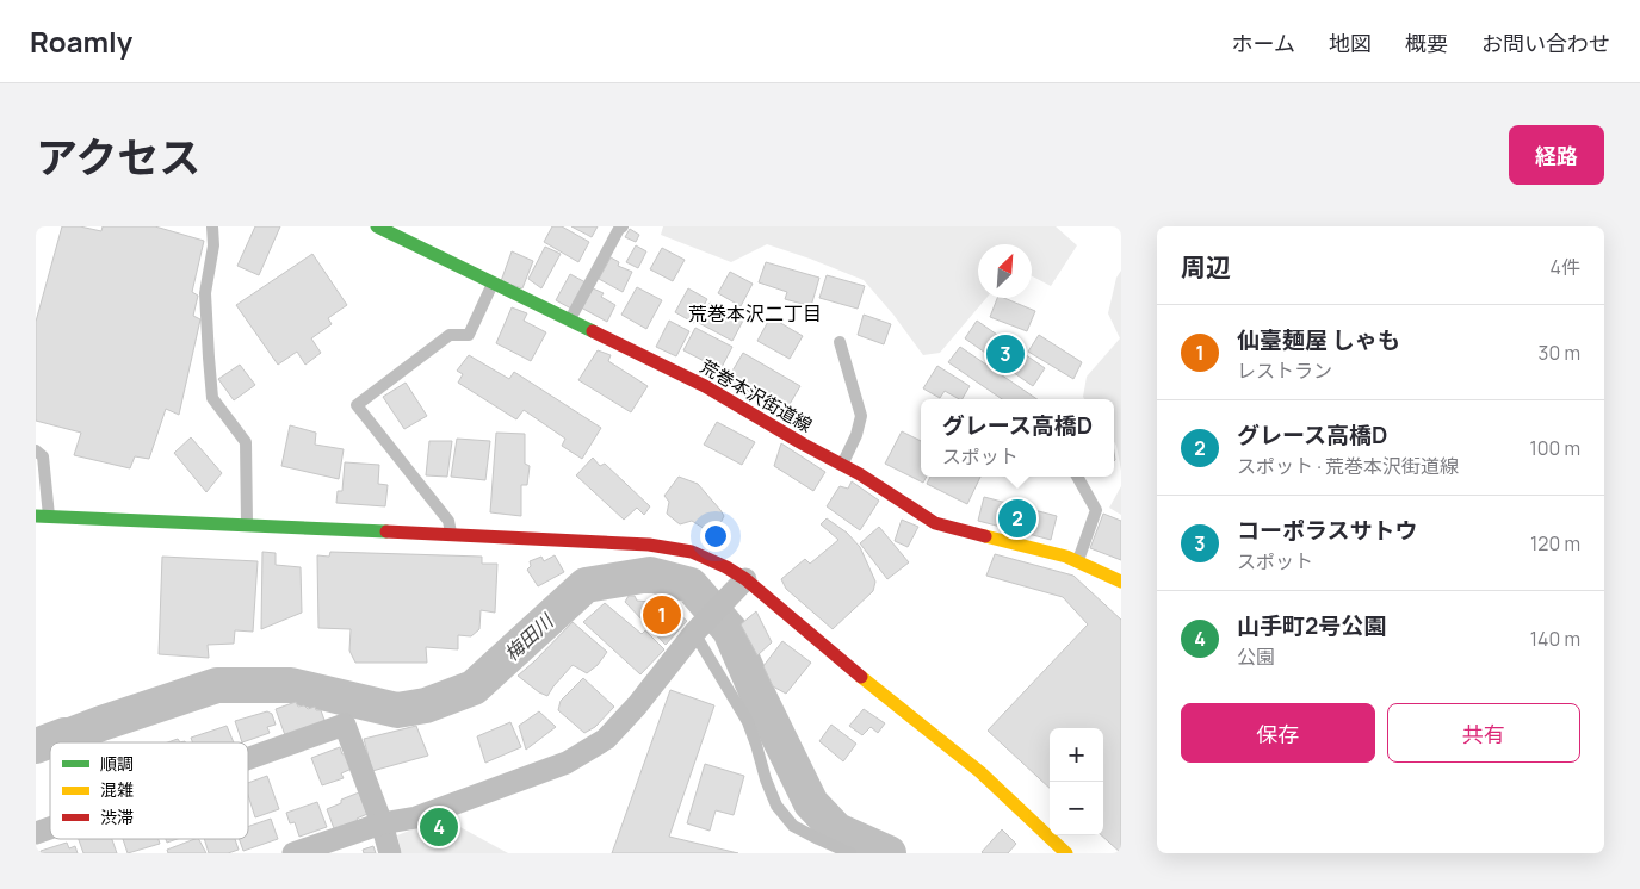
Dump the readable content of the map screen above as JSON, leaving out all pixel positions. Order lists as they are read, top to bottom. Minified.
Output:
{"streets":{"street":["荒巻本沢街道線"]},"districts":["荒巻本沢二丁目"],"water":["梅田川"],"legend":["順調","混雑","渋滞"],"north":"top right","page":{"header":"Roamly","nav":["ホーム","地図","概要","お問い合わせ"],"title":"アクセス","buttons":["経路",["保存","共有"]],"heading":["周辺","4件"],"list":[{"mark":"1","name":"仙臺麺屋 しゃも","note":"レストラン","value":"30 m"},{"mark":"2","name":"グレース高橋D","note":"スポット · 荒巻本沢街道線","value":"100 m"},{"mark":"3","name":"コーポラスサトウ","note":"スポット","value":"120 m"},{"mark":"4","name":"山手町2号公園","note":"公園","value":"140 m"}],"pins":["3","2","1","4"],"popup":["グレース高橋D","スポット"],"map_buttons":["+","−"]}}
